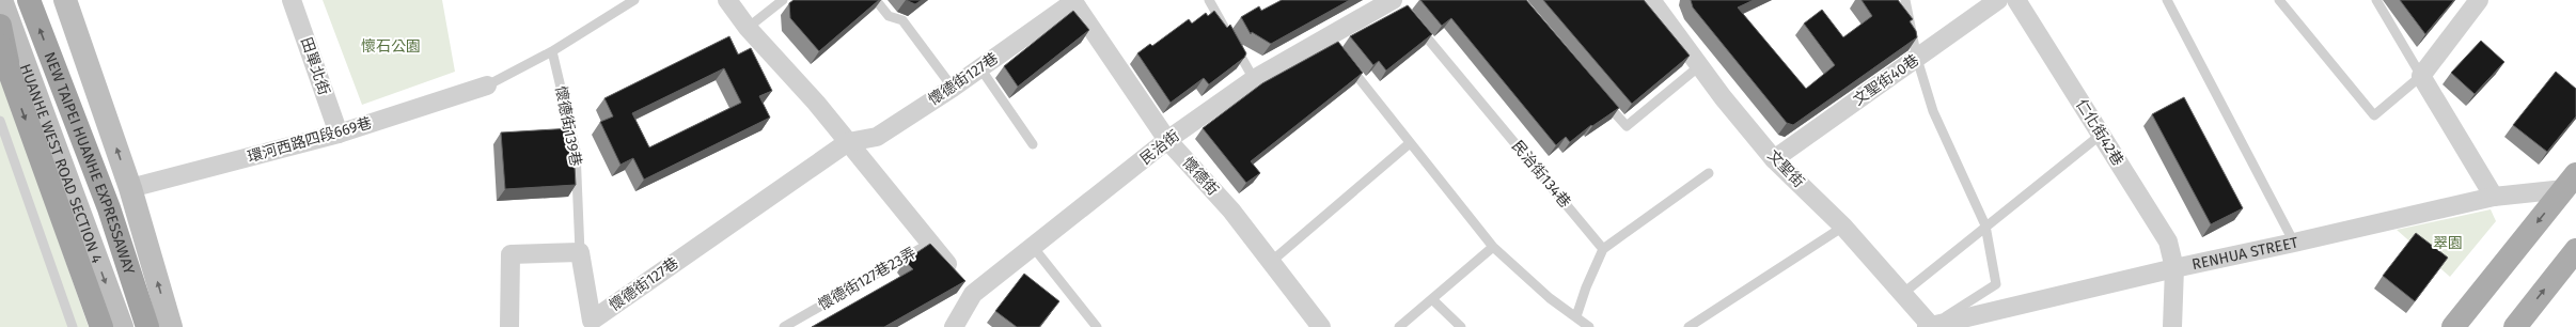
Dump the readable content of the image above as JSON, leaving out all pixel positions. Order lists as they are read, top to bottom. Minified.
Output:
{"streets":{"highway":["NEW TAIPEI HUANHE EXPRESSAWAY"],"main road":["HUANHE WEST ROAD SECTION 4"],"street":["田單北街","懷德街127巷","文聖街40巷","仁化街42巷","環河西路四段669巷","民治街","文聖街","懷德街","RENHUA STREET","懷德街127巷23弄"],"lane":["懷德街139巷","民治街134巷"]},"crossings":[["田單北街","環河西路四段669巷"],["懷德街127巷","懷德街139巷"],["懷德街127巷","懷德街"],["懷德街127巷","懷德街127巷23弄"],["文聖街40巷","文聖街"],["仁化街42巷","RENHUA STREET"],["民治街","懷德街"],["民治街","懷德街127巷23弄"],["文聖街","RENHUA STREET"]],"parks":["懷石公園","翠園"]}
